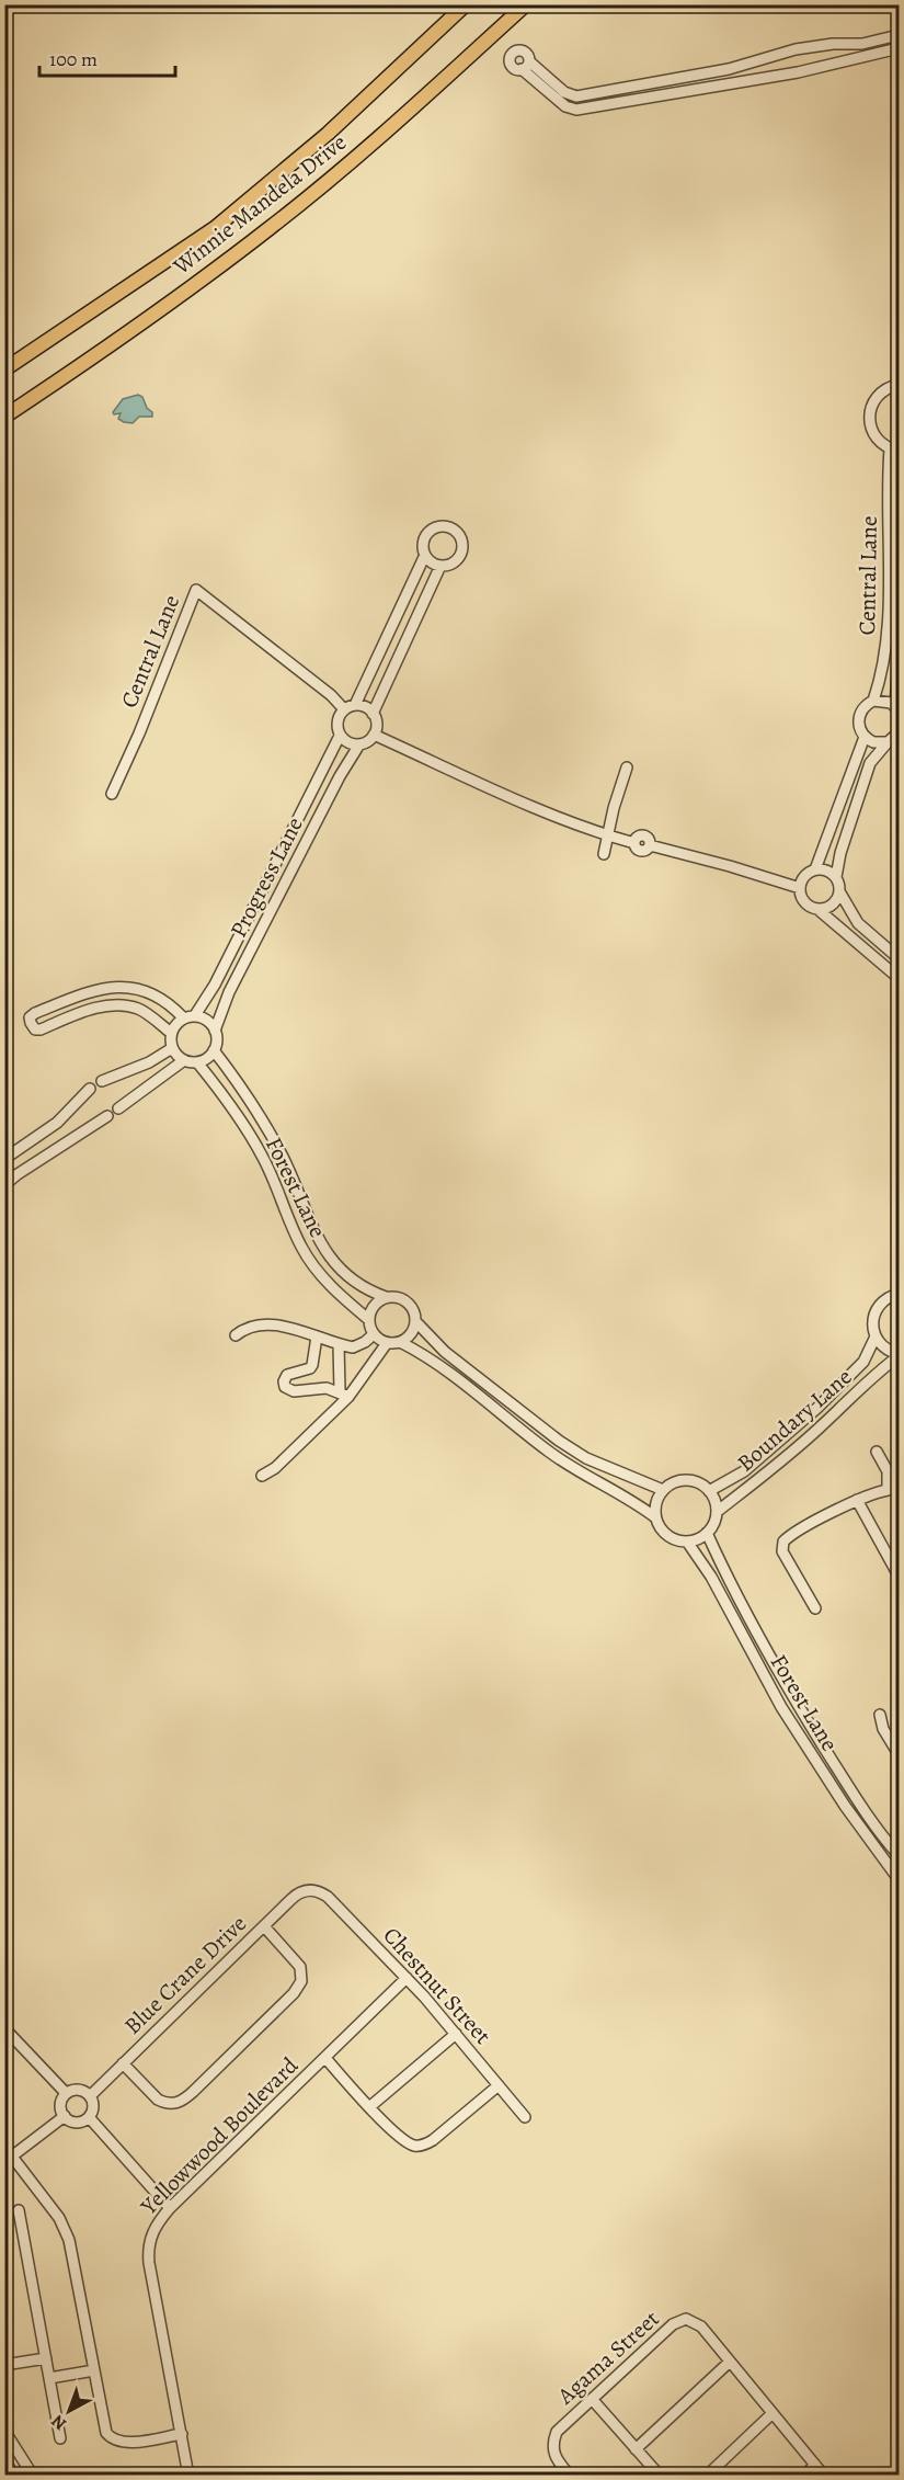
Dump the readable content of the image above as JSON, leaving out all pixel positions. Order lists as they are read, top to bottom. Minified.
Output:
{"streets":{"main road":["Winnie Mandela Drive"],"street":["Central Lane","Progress Lane","Forest Lane","Boundary Lane","Blue Crane Drive","Chestnut Street","Yellowwood Boulevard","Agama Street"]},"crossings":[["Central Lane","Progress Lane"],["Progress Lane","Forest Lane"],["Forest Lane","Boundary Lane"],["Blue Crane Drive","Chestnut Street"],["Chestnut Street","Yellowwood Boulevard"]],"scale_bar":"100 m","north":"bottom left"}
